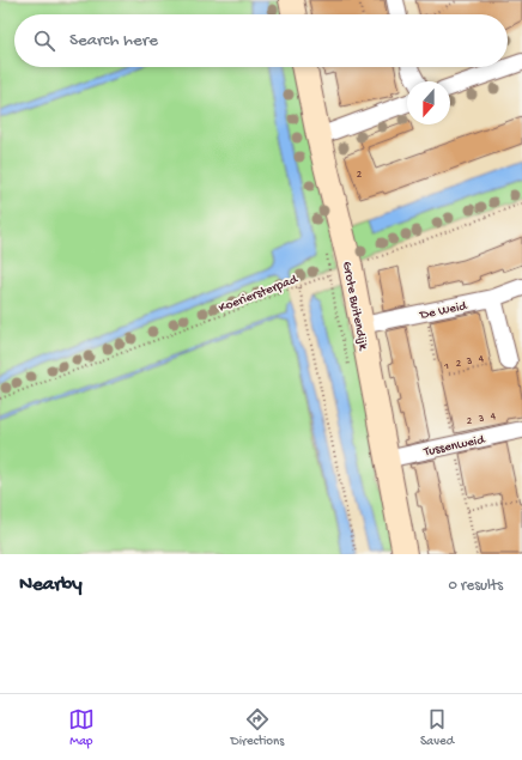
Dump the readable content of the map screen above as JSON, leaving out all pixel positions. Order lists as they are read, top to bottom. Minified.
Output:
{"streets":{"street":["Grote Buitendijk","De Weid","Tussenweid"],"path":["Koeriersterpad"]},"crossings":[["Koeriersterpad","Grote Buitendijk"],["Grote Buitendijk","De Weid"],["Grote Buitendijk","Tussenweid"]],"house_numbers":["2","4","3","2","1","4","3","2"],"north":"bottom","page":{"search":"Search here","heading":["Nearby","0 results"],"nav":["Map","Directions","Saved"]}}
